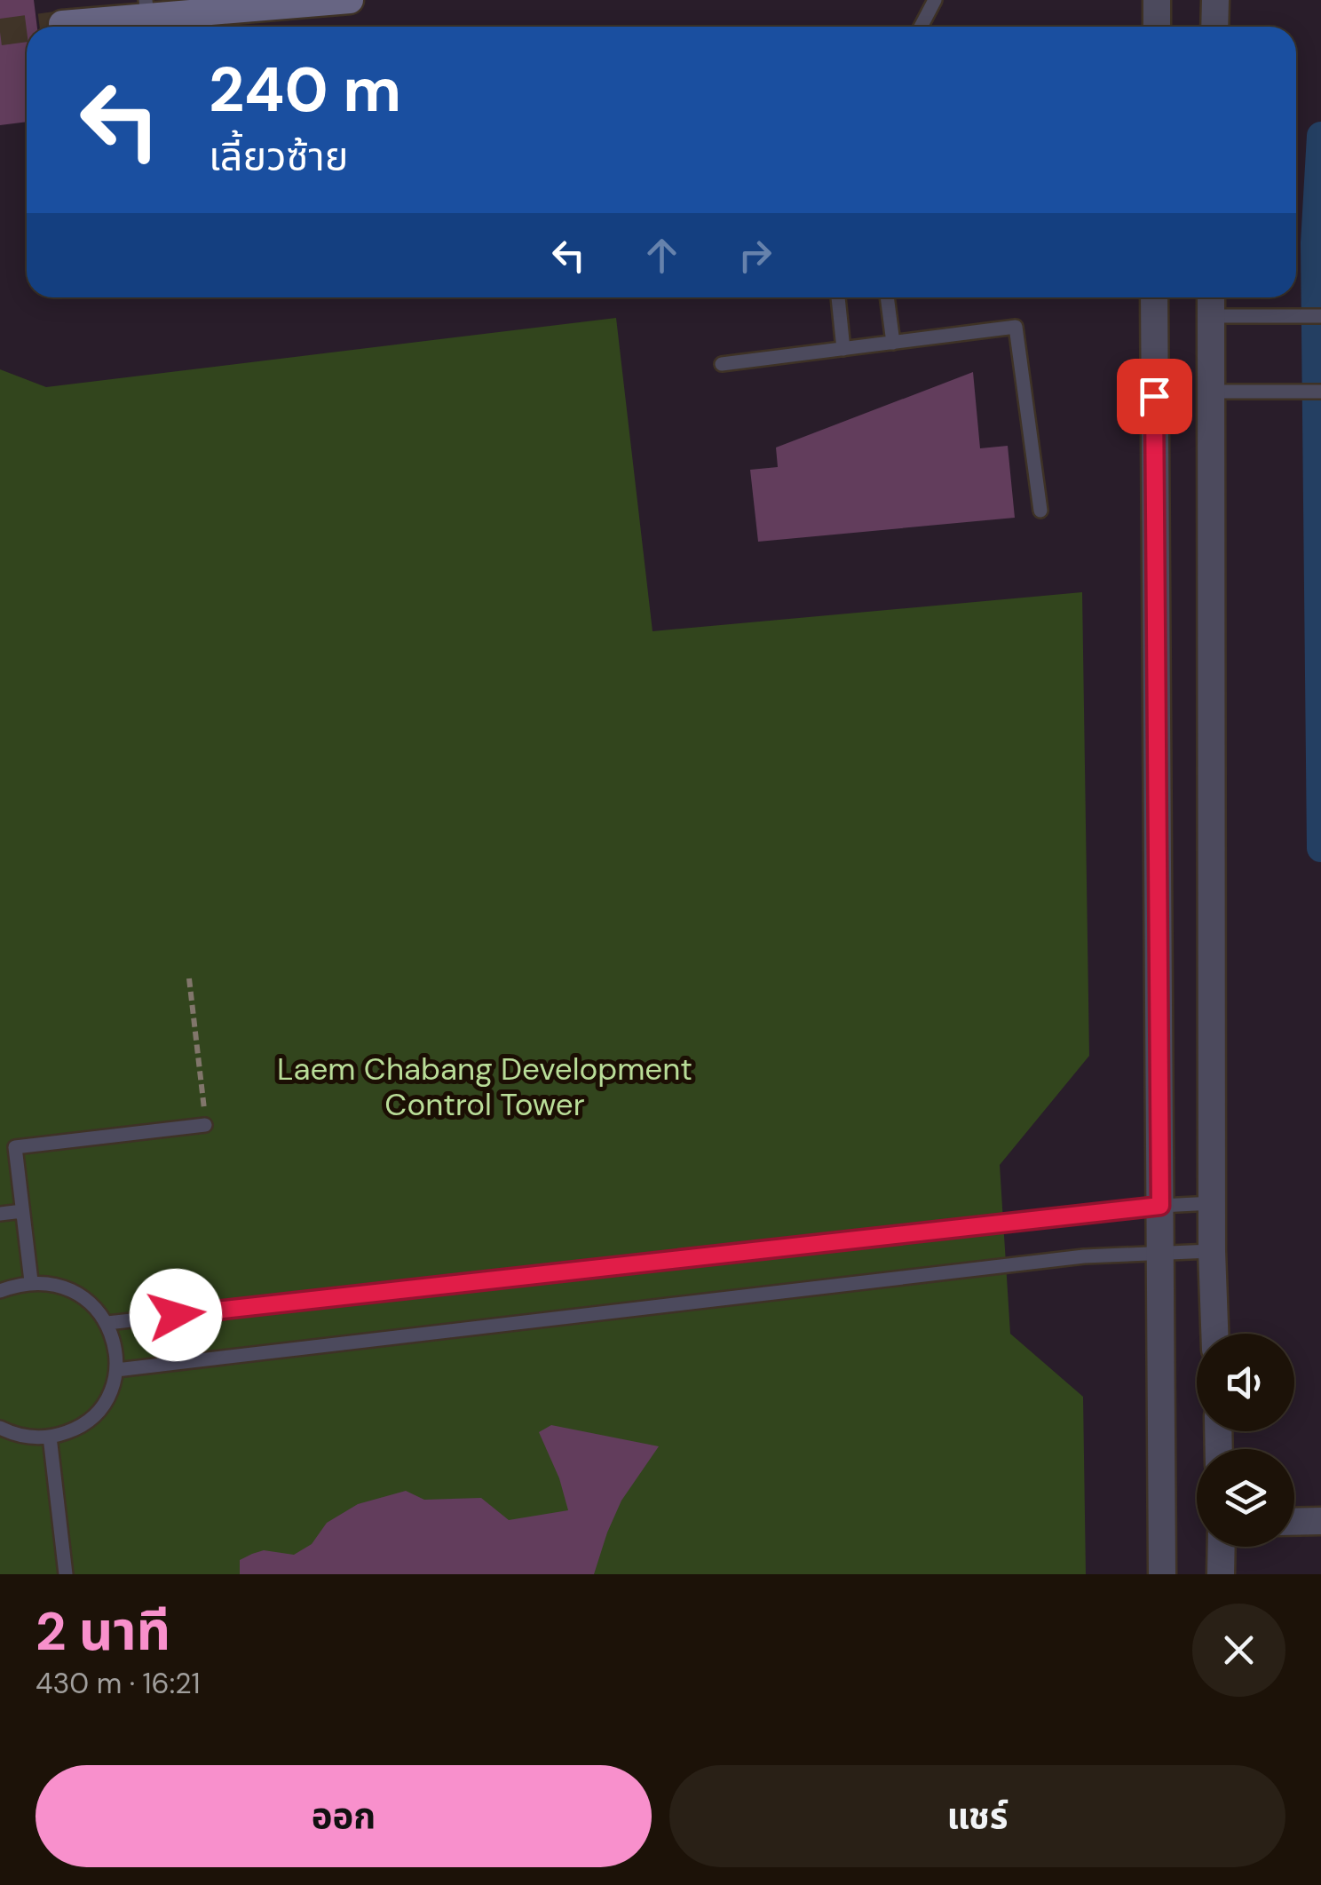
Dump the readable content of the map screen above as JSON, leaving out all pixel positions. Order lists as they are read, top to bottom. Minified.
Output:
{"parks":["Laem Chabang Development Control Tower"],"page":{"turn":["240 m","เลี้ยวซ้าย"],"heading":["2 นาที","430 m · 16:21"],"buttons":["ออก","แชร์"]}}
